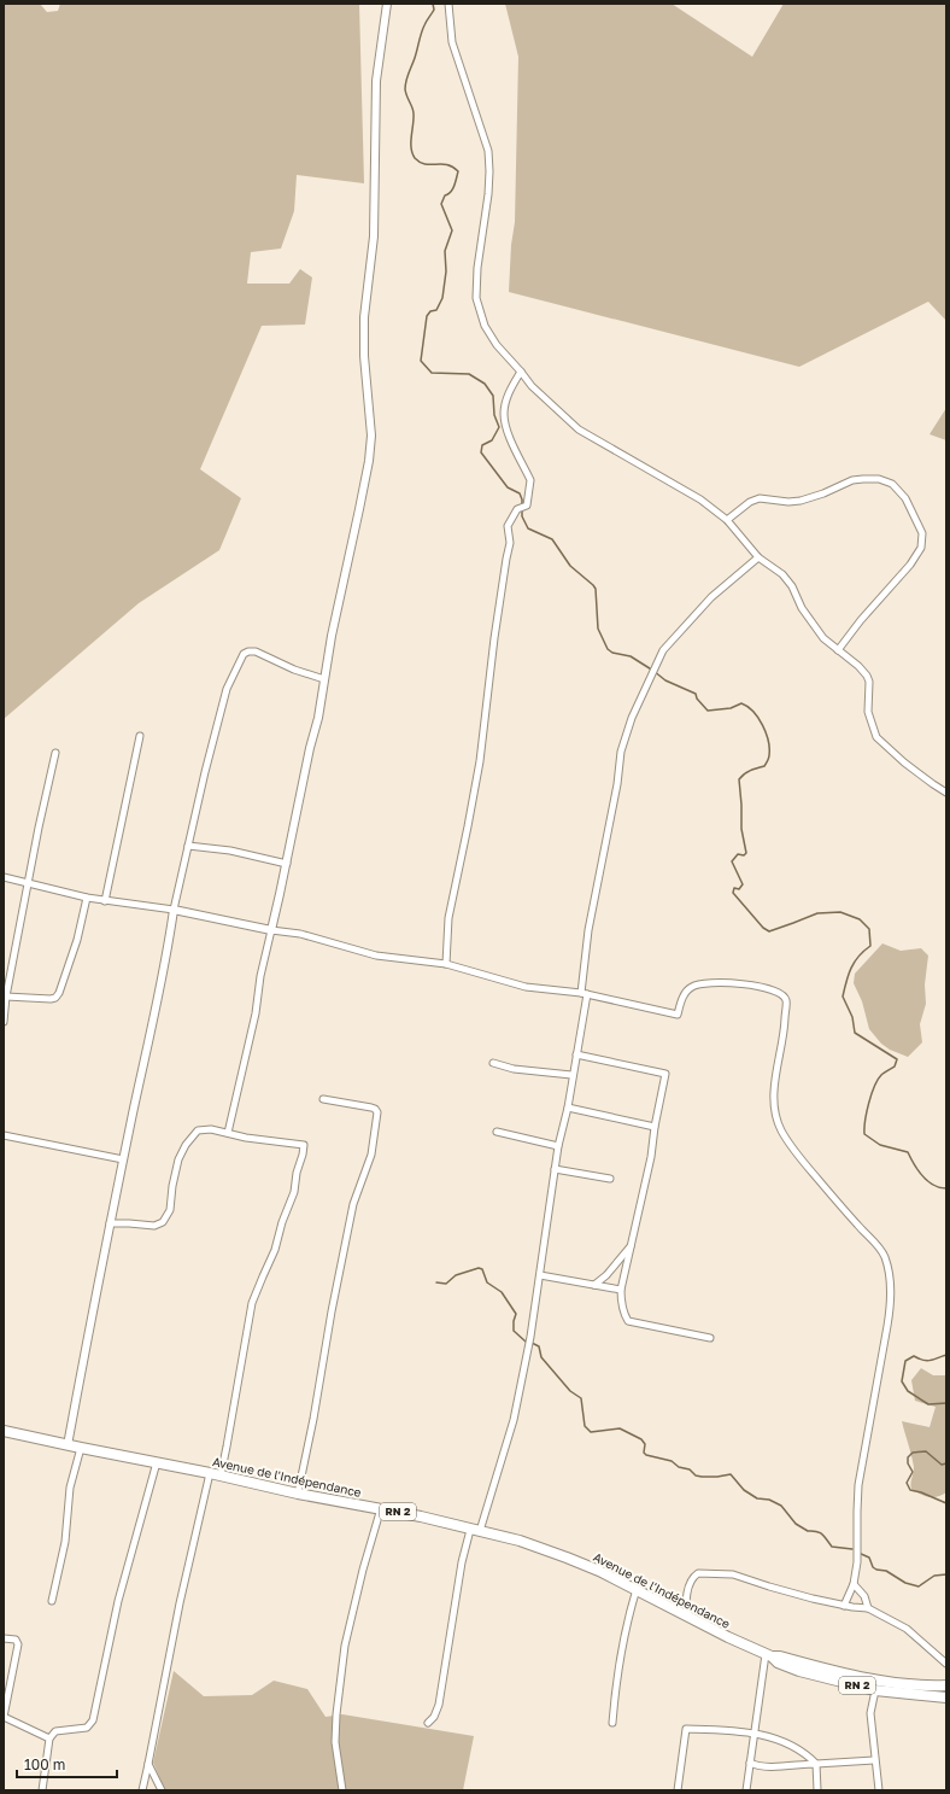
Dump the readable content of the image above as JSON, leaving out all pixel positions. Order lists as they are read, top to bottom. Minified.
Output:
{"streets":{"main road":["Avenue de l'Indépendance","RN 2"]},"scale_bar":"100 m"}
